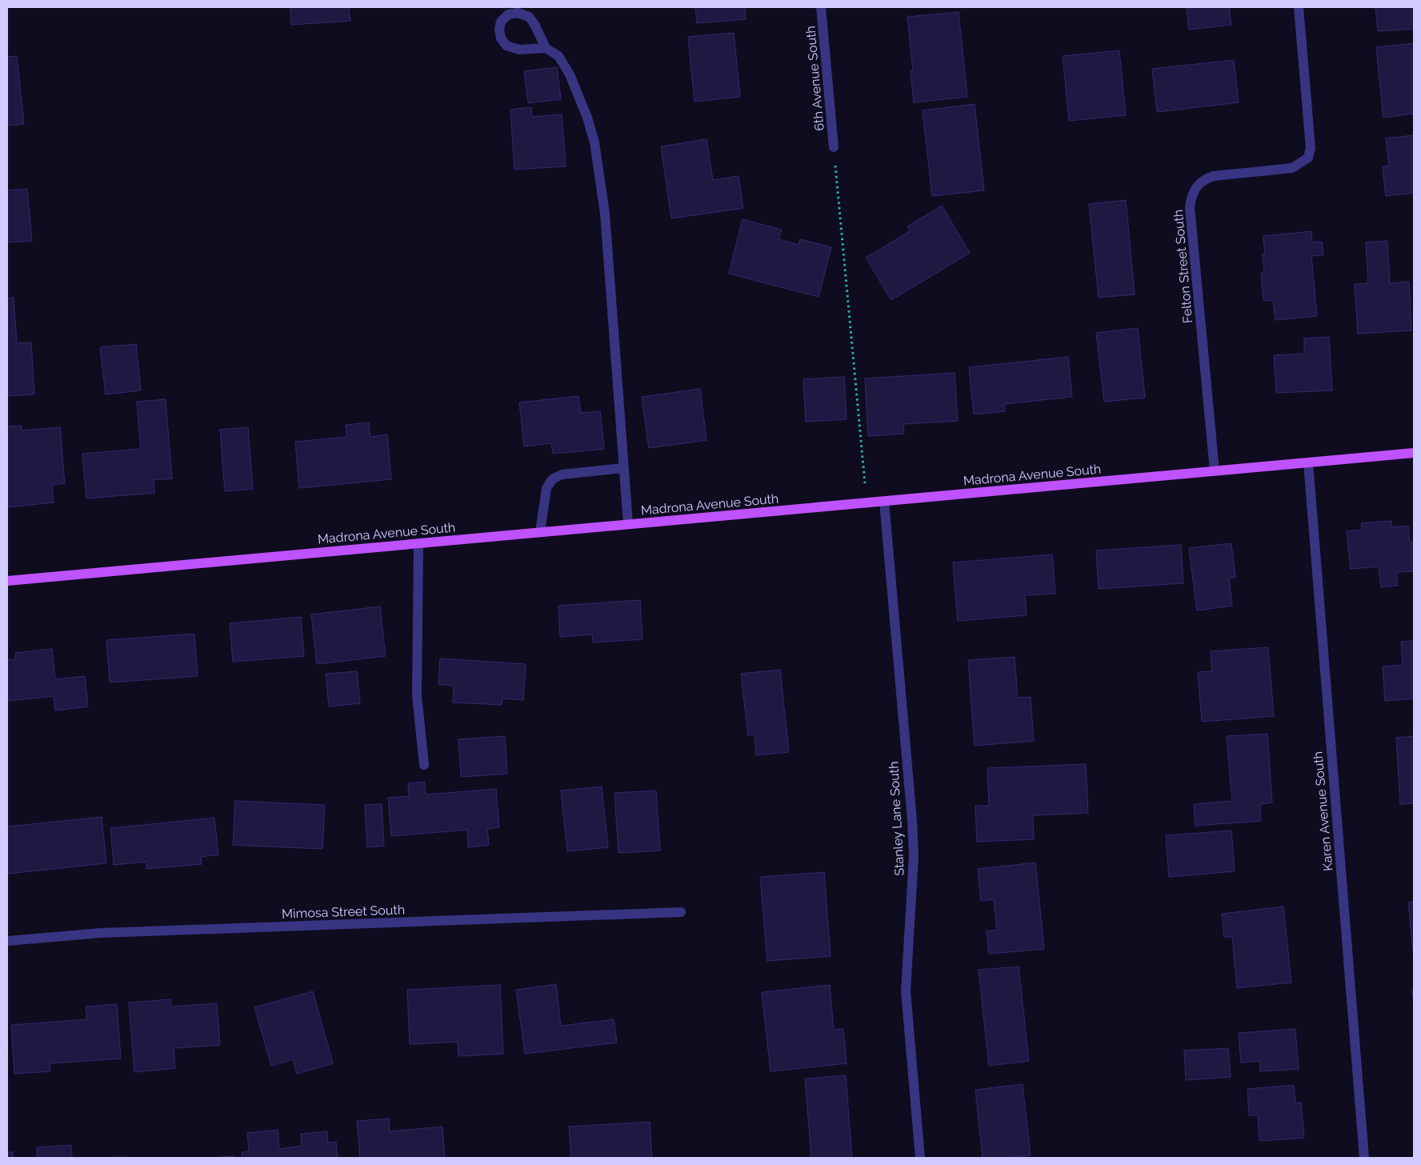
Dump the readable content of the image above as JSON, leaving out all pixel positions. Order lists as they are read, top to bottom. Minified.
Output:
{"streets":{"main road":["Madrona Avenue South"],"street":["6th Avenue South","Felton Street South","Karen Avenue South","Stanley Lane South","Mimosa Street South"]},"crossings":[["Felton Street South","Madrona Avenue South"],["Madrona Avenue South","Karen Avenue South"],["Madrona Avenue South","Stanley Lane South"]]}
